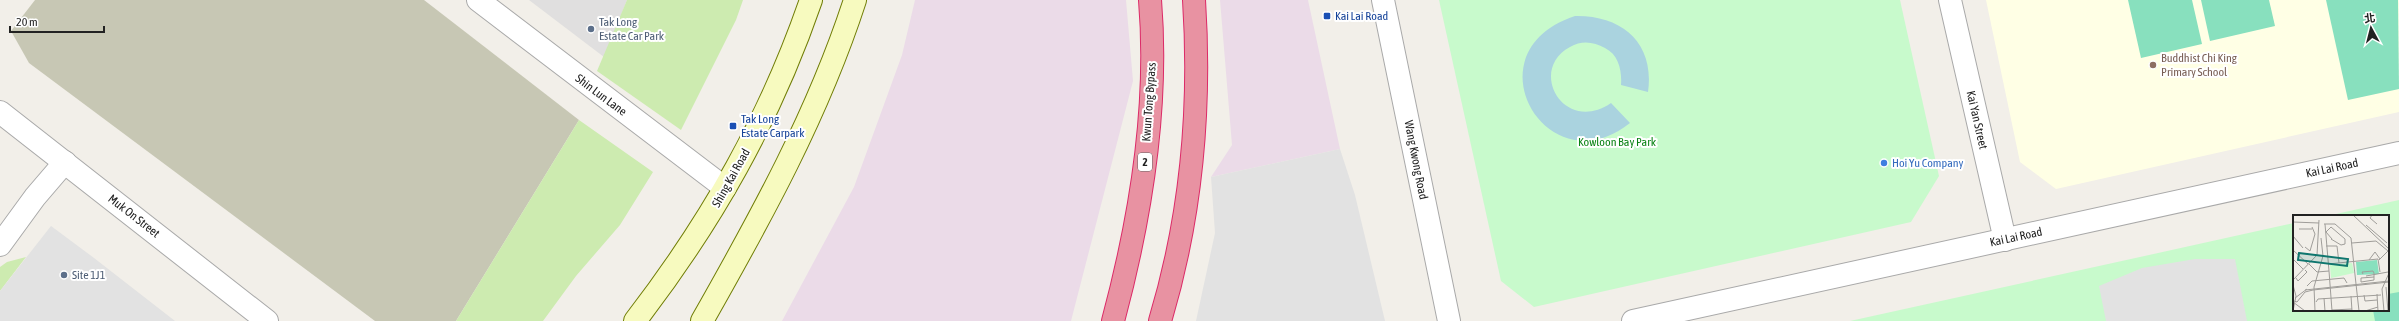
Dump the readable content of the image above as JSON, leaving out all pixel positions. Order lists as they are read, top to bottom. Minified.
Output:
{"streets":{"highway":["Kwun Tong Bypass","2"],"main road":["Shing Kai Road"],"street":["Shin Lun Lane","Kai Yan Street","Wang Kwong Road","Kai Lai Road","Muk On Street"]},"crossings":[["Shin Lun Lane","Shing Kai Road"],["Kai Yan Street","Kai Lai Road"]],"parks":["Kowloon Bay Park"],"places":{"transit":["Kai Lai Road","Tak Long Estate Carpark"],"other":["Tak Long Estate Car Park","Buddhist Chi King Primary School","Hoi Yu Company","Site 1J1"]},"scale_bar":"20 m","north":"top"}
